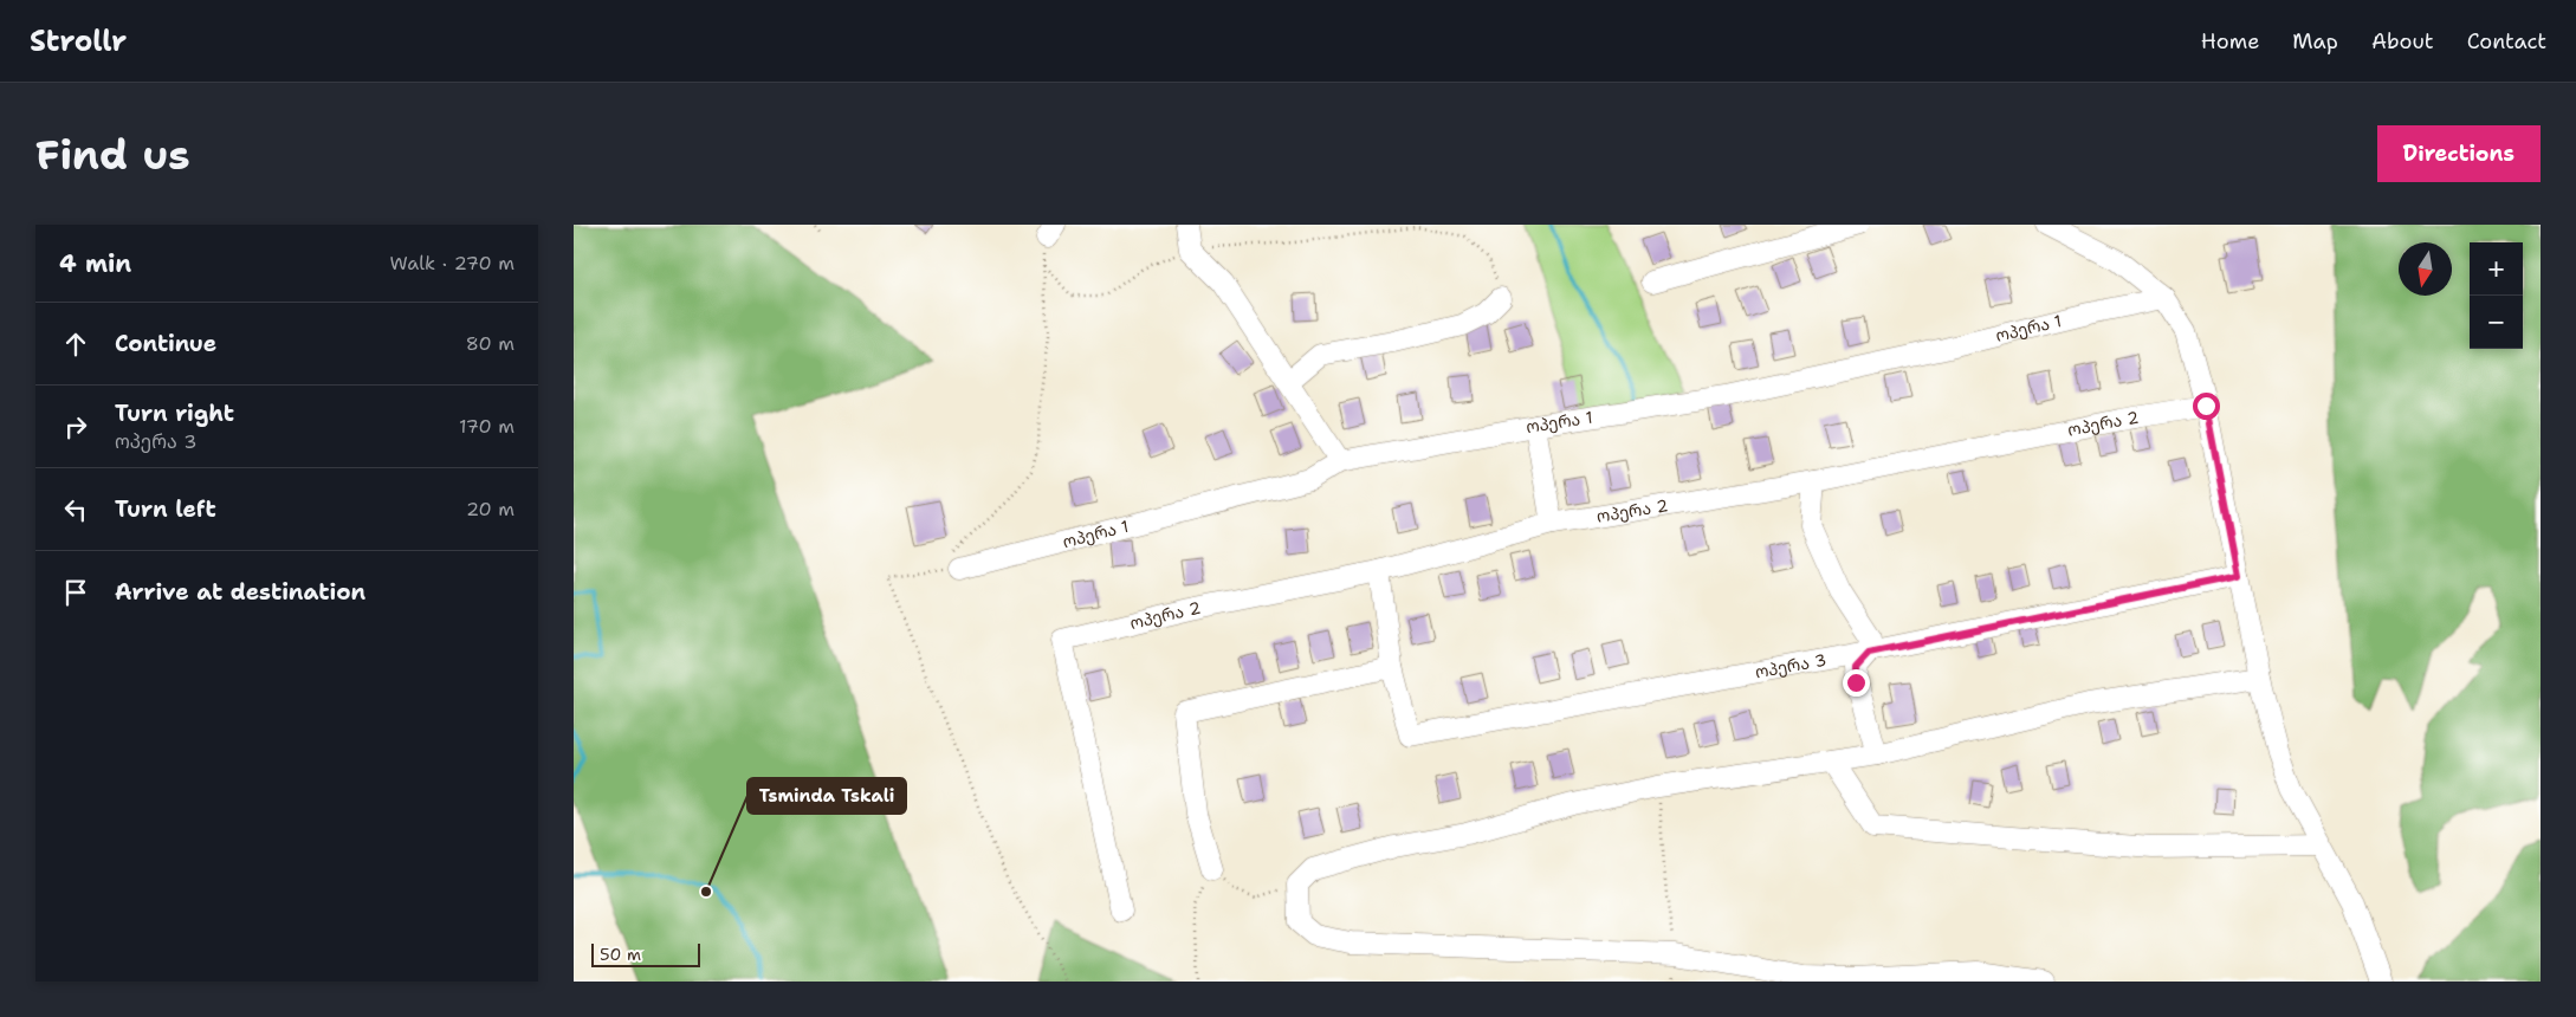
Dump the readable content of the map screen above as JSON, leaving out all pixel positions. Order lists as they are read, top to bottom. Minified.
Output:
{"streets":{"street":["ოპერა 1","ოპერა 2","ოპერა 3"]},"places":["Tsminda Tskali"],"scale_bar":"50 m","north":"bottom","page":{"header":"Strollr","nav":["Home","Map","About","Contact"],"buttons":"Directions","title":"Find us","heading":["4 min","Walk · 270 m"],"map_buttons":["+","−"],"list":[["Continue","80 m"],["Turn right","ოპერა 3","170 m"],["Turn left","20 m"],"Arrive at destination"],"scale":"50 m"}}
